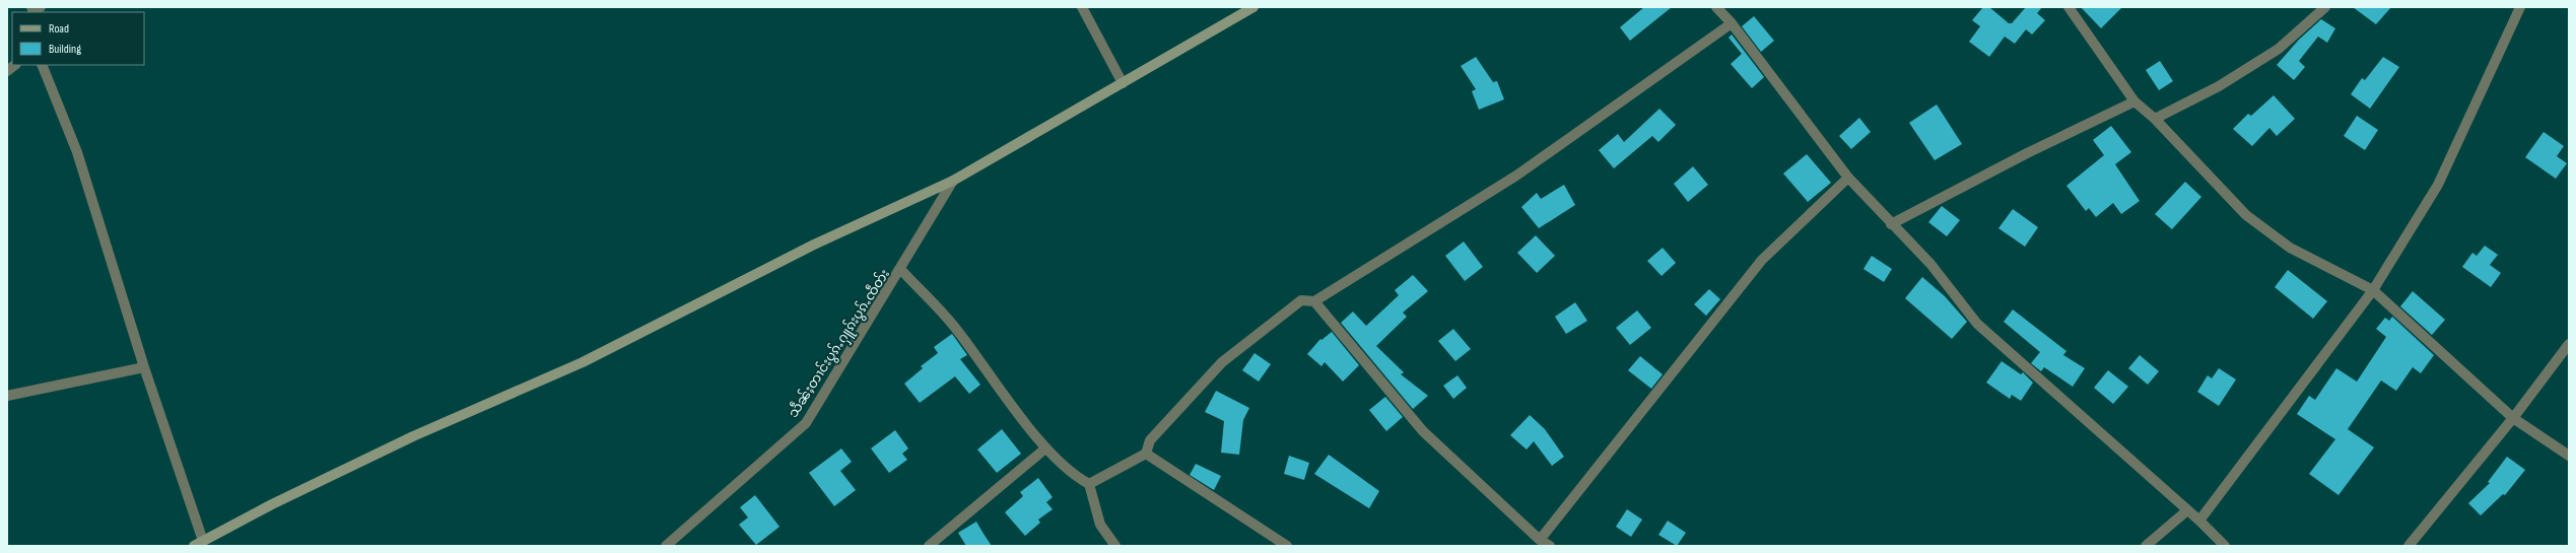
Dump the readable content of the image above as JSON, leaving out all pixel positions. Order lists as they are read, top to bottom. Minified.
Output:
{"streets":{"street":["သဵၼ်ႈတၢင်းပွၵ်ႉႁူၵ်းပွၵ်ႉၸဵတ်း"]},"legend":["Road","Building"]}
